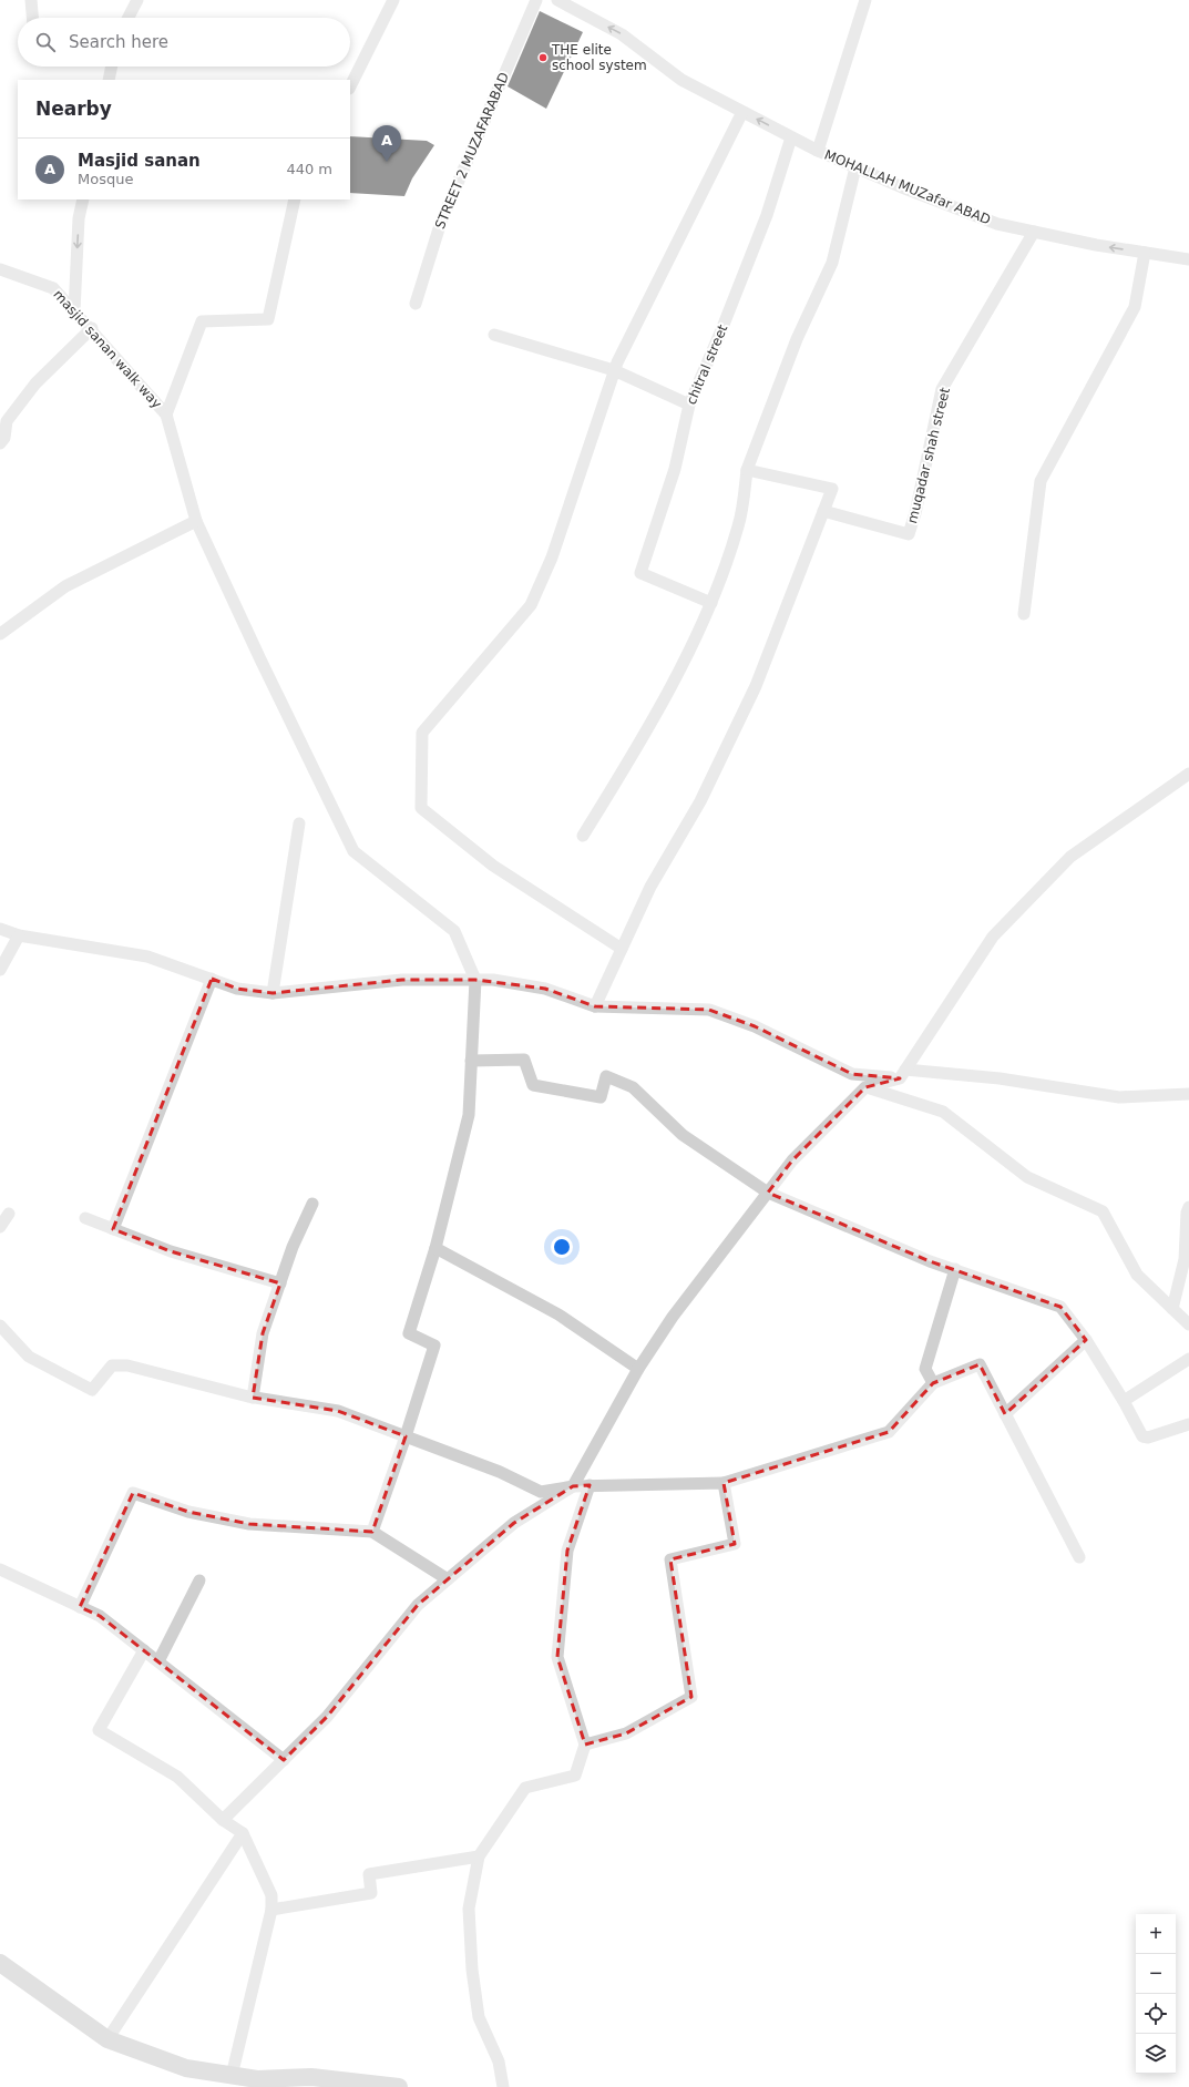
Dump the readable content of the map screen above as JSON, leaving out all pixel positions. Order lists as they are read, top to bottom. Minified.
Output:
{"streets":{"street":["STREET 2 MUZAFARABAD","MOHALLAH MUZafar ABAD","masjid sanan walk way","chitral street","muqadar shah street"]},"crossings":[["MOHALLAH MUZafar ABAD","chitral street"],["MOHALLAH MUZafar ABAD","muqadar shah street"]],"one_way":["MOHALLAH MUZafar ABAD"],"places":["THE elite school system"],"page":{"search":"Search here","heading":"Nearby","pins":"A","list":[{"mark":"A","name":"Masjid sanan","note":"Mosque","value":"440 m"}],"map_buttons":["+","−"]}}
